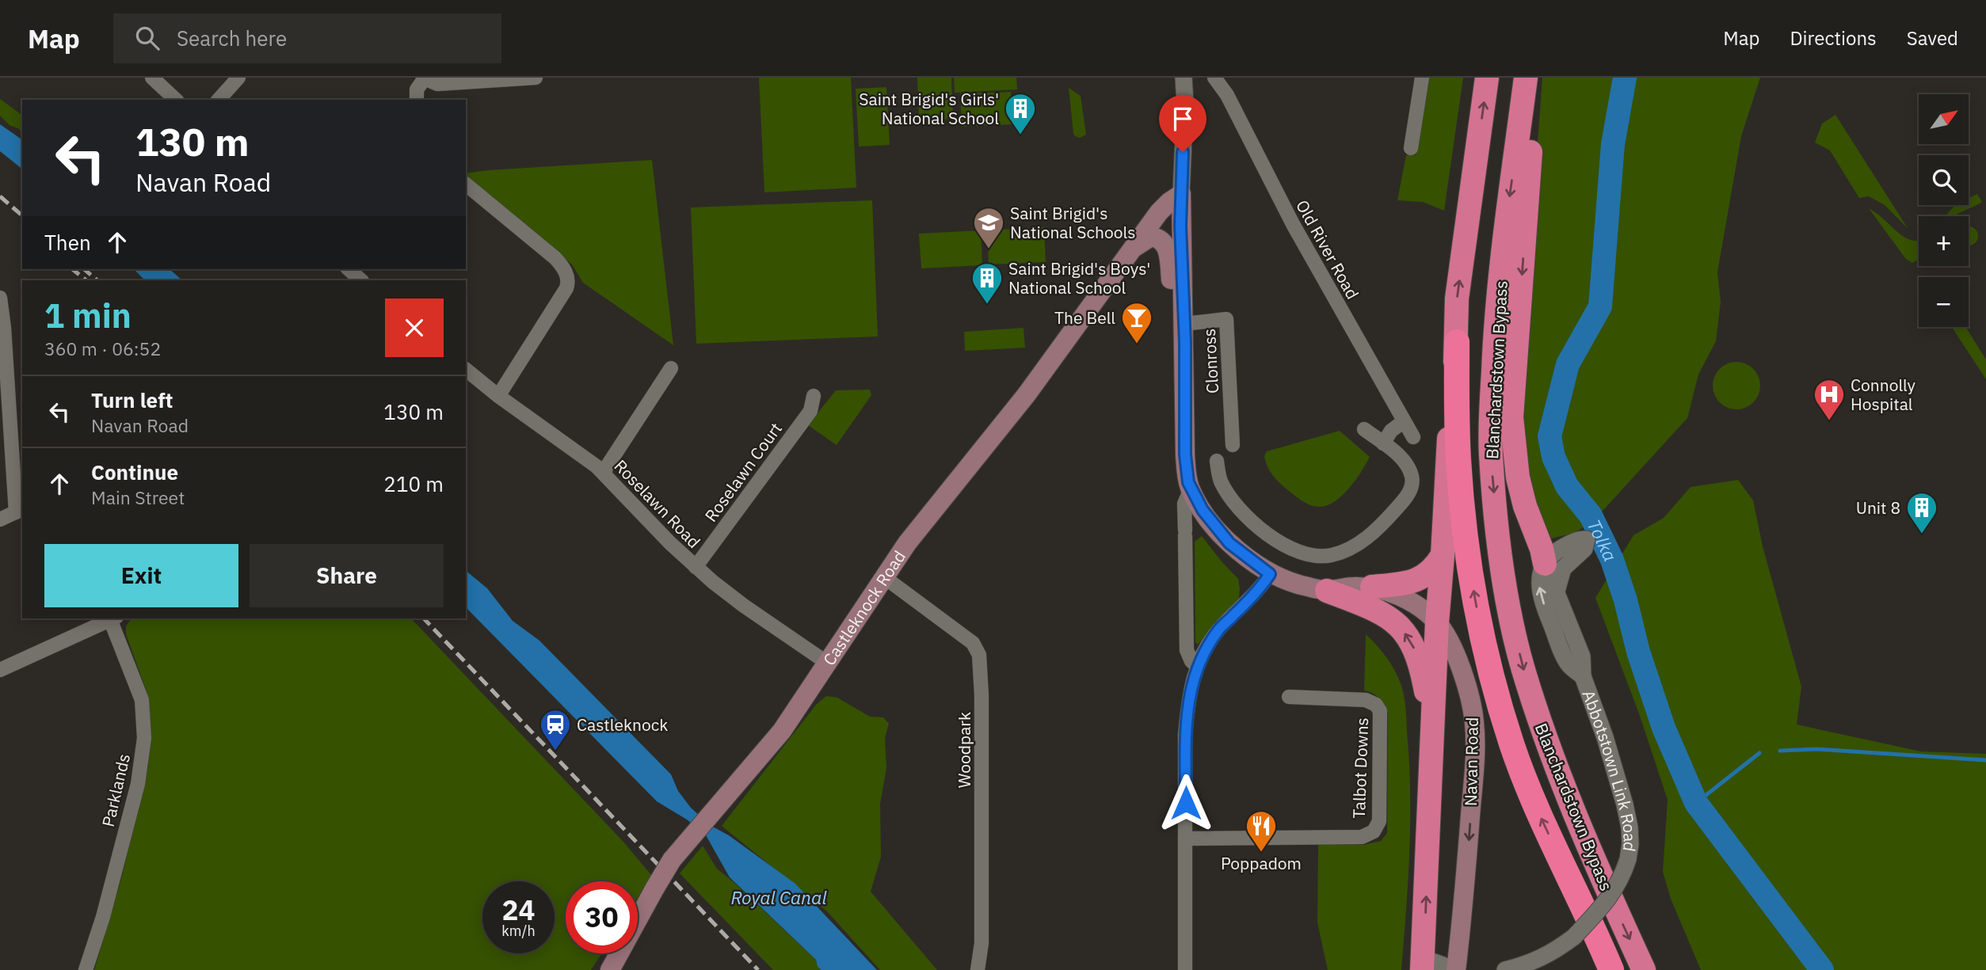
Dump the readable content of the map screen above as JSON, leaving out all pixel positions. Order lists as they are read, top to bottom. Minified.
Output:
{"streets":{"highway":["Blanchardstown Bypass"],"main road":["Castleknock Road","Navan Road"],"street":["Old River Road","Clonross","Roselawn Court","Roselawn Road","Woodpark","Talbot Downs","Abbotstown Link Road","Parklands"]},"crossings":[["Clonross","Castleknock Road"],["Clonross","Navan Road"],["Roselawn Court","Roselawn Road"],["Roselawn Road","Castleknock Road"],["Castleknock Road","Woodpark"],["Castleknock Road","Navan Road"]],"one_way":["Navan Road"],"water":["Tolka","Royal Canal"],"places":{"building":["Saint Brigid's Girls' National School","Saint Brigid's Boys' National School","Unit 8"],"school or university":["Saint Brigid's National Schools"],"bar":["The Bell"],"hospital":["Connolly Hospital"],"station":["Castleknock"],"restaurant":["Poppadom"]},"north":"top right","page":{"header":"Map","search":"Search here","nav":["Map","Directions","Saved"],"map_buttons":["+","−"],"turn":["130 m","Navan Road"],"then":"Then","heading":["1 min","360 m · 06:52"],"list":[{"name":"Turn left","note":"Navan Road","value":"130 m"},{"name":"Continue","note":"Main Street","value":"210 m"}],"buttons":["Exit","Share"],"speed":"24 km/h","limit":"30"}}
